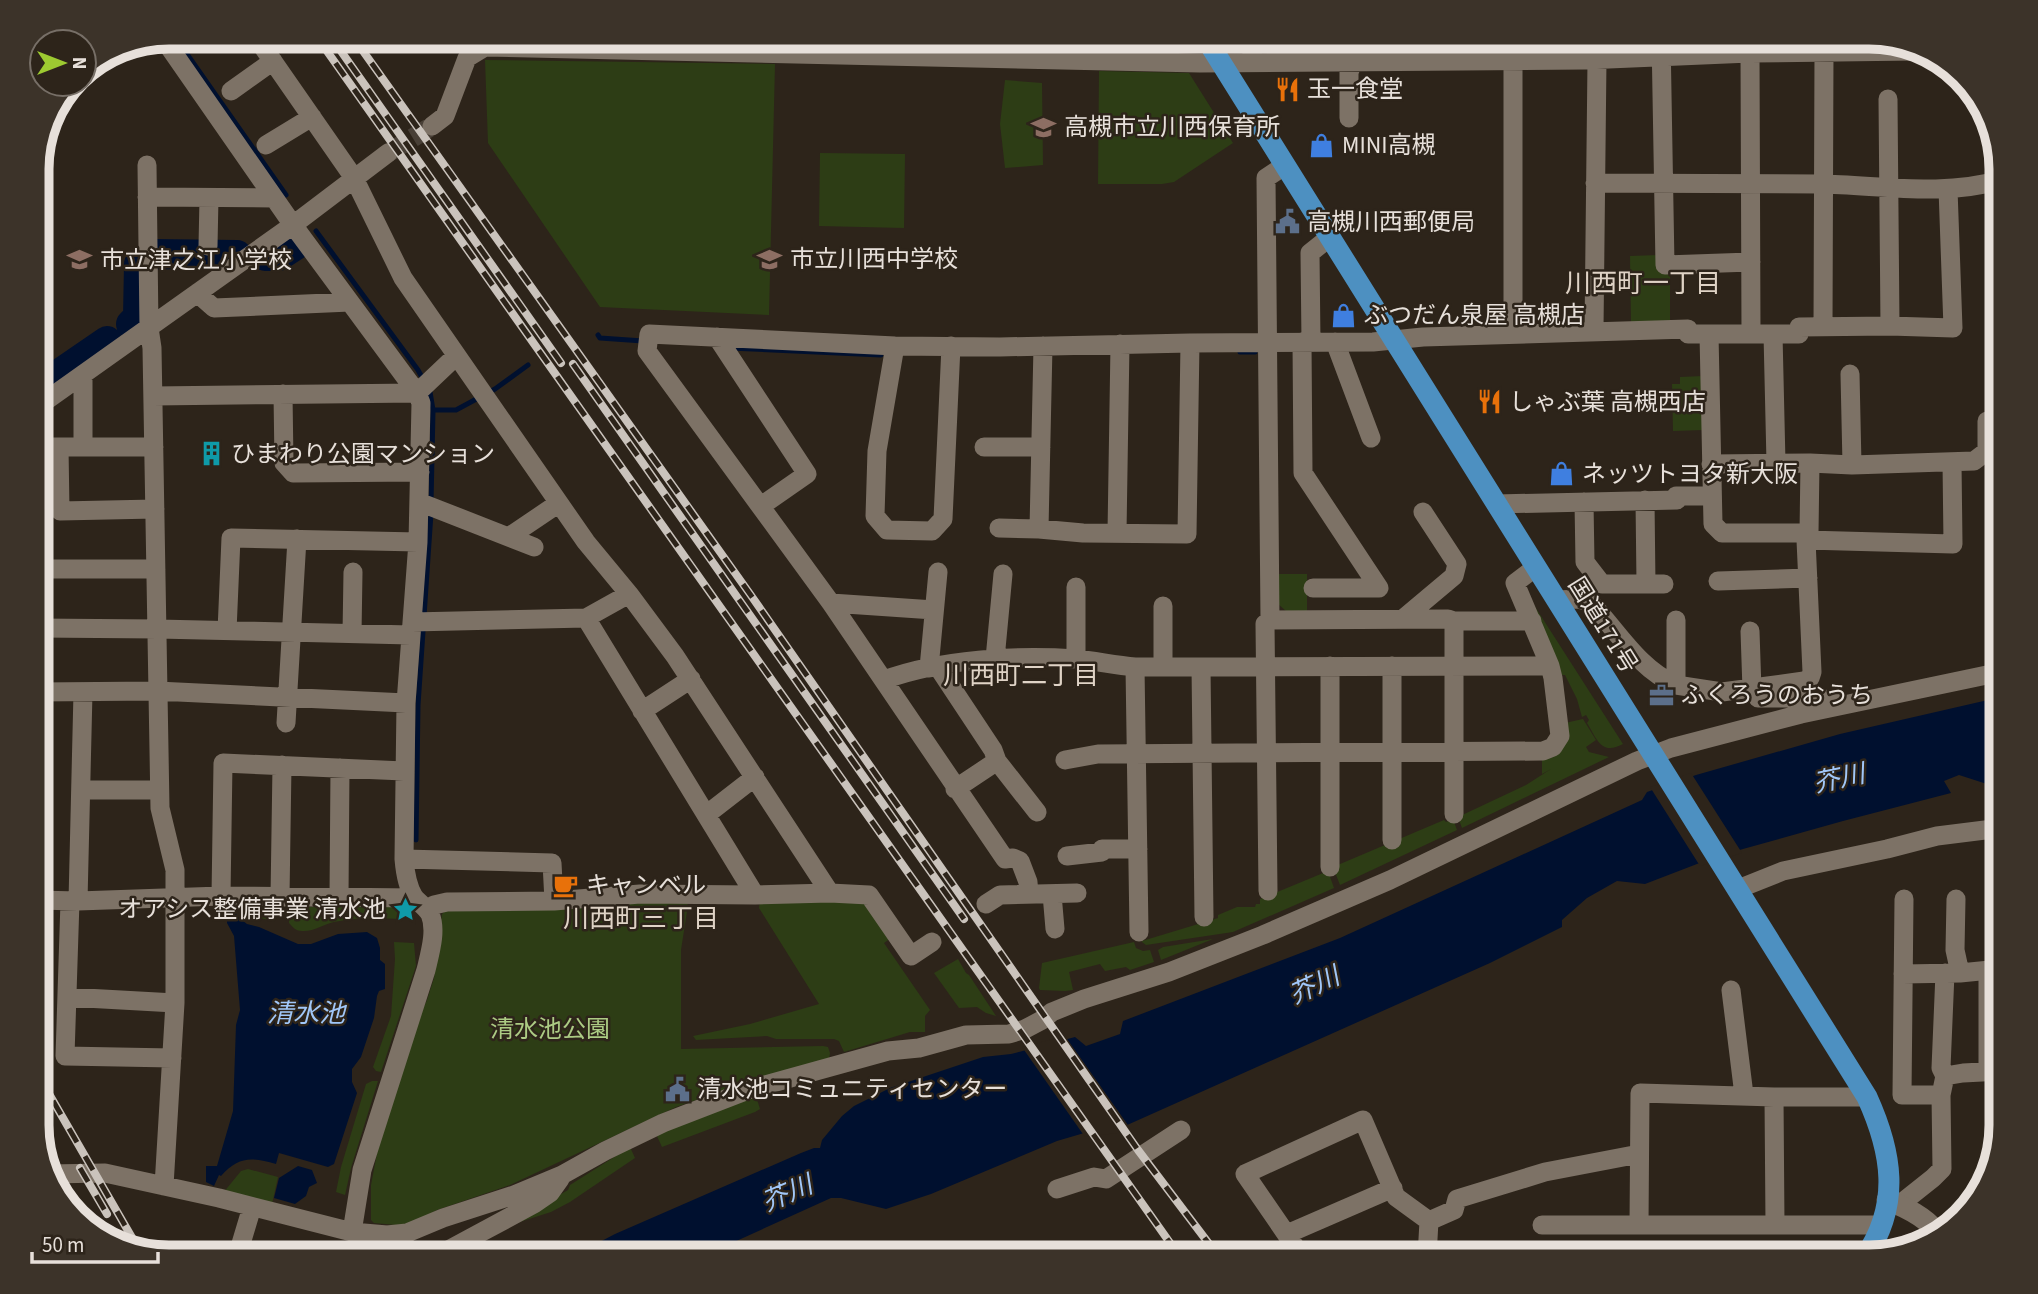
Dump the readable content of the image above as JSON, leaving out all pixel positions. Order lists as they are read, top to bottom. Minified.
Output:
{"streets":{"highway":["国道171号"]},"districts":["川西町一丁目","川西町二丁目","川西町三丁目"],"water":["芥川","清水池"],"parks":["清水池公園"],"places":{"restaurant":["玉一食堂","しゃぶ葉 高槻西店"],"school or university":["高槻市立川西保育所","市立川西中学校","市立津之江小学校"],"shop":["MINI高槻","ぶつだん泉屋 高槻店","ネッツトヨタ新大阪"],"public building":["高槻川西郵便局","清水池コミュニティセンター"],"building":["ひまわり公園マンション"],"office":["ふくろうのおうち"],"cafe":["キャンベル"],"place":["オアシス整備事業 清水池"]},"scale_bar":"50 m","north":"right"}
